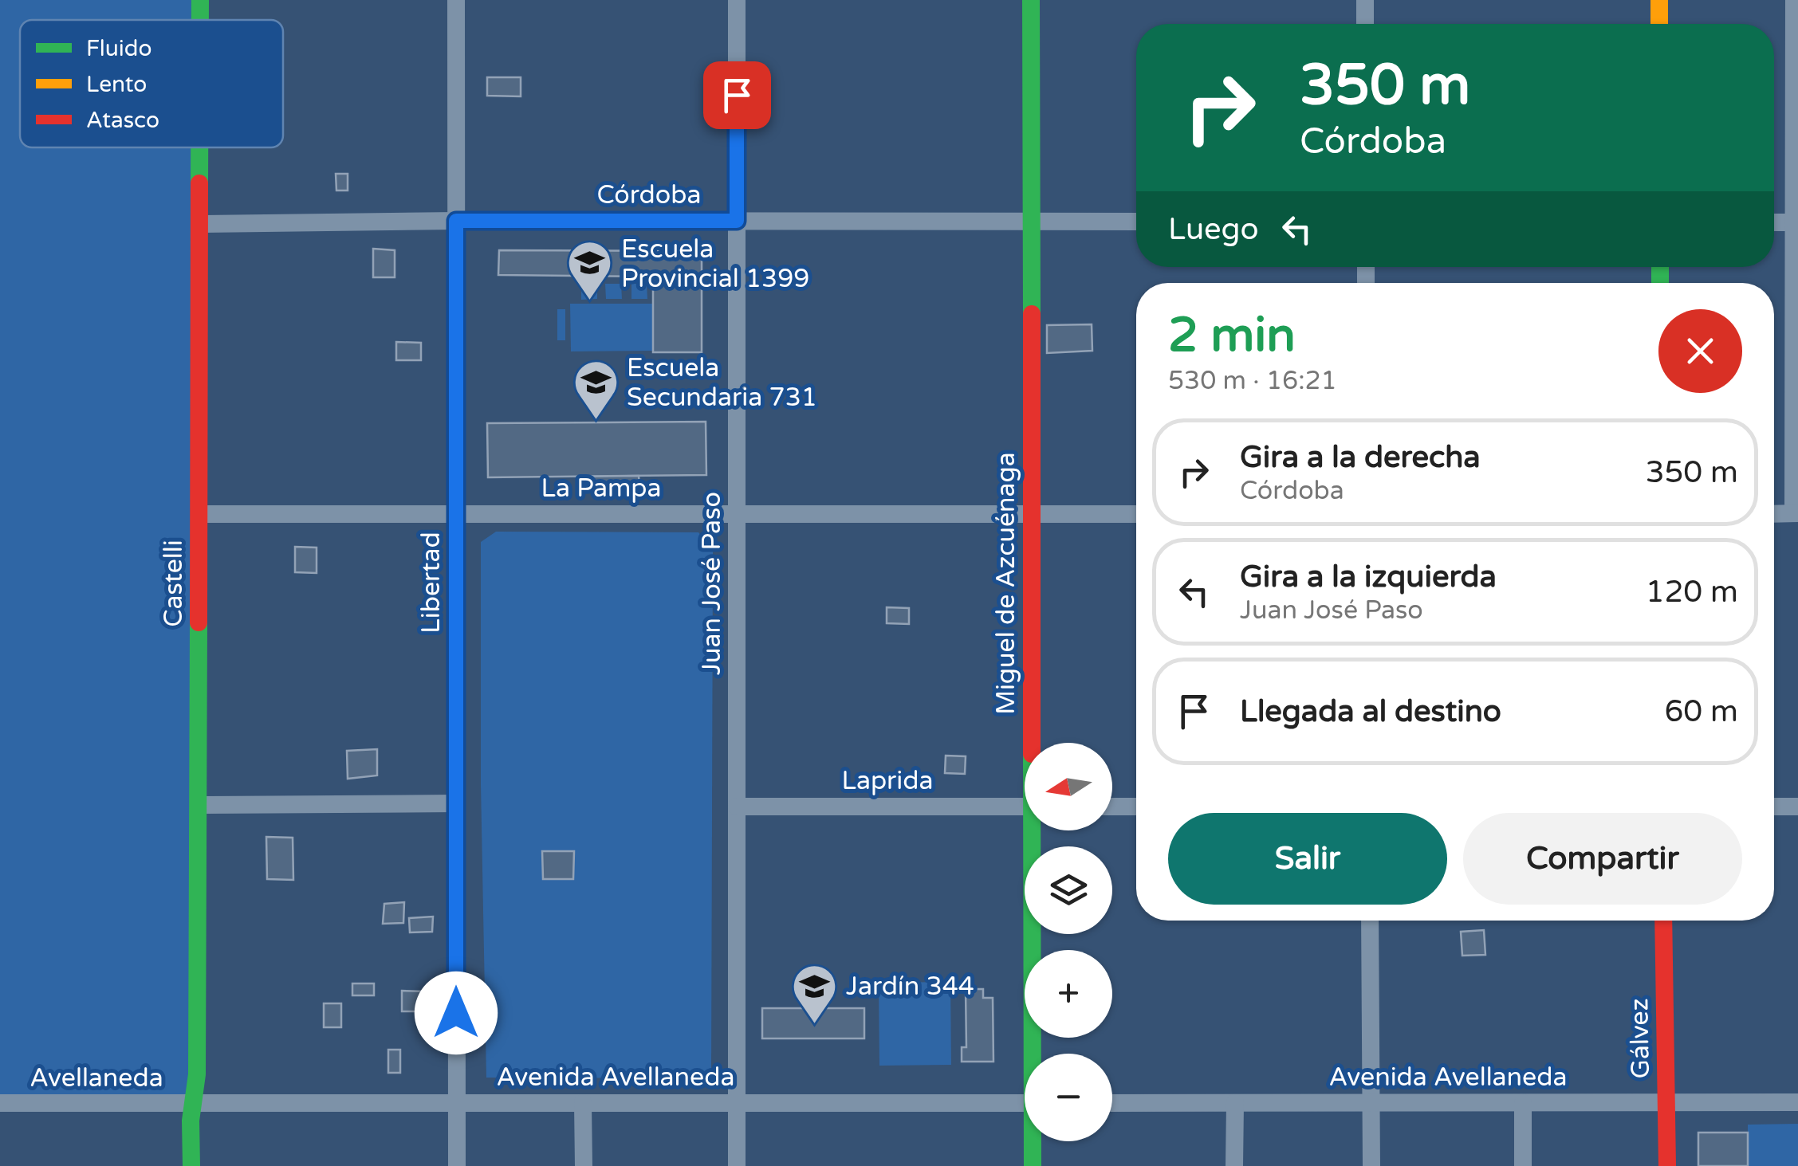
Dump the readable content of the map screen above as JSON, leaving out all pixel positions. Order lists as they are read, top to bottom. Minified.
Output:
{"streets":{"street":["Córdoba","La Pampa","Libertad","Castelli","Juan José Paso","Miguel de Azcuénaga","Laprida","Gálvez","Avenida Avellaneda","Avellaneda"]},"crossings":[["Córdoba","Libertad"],["Córdoba","Castelli"],["Córdoba","Juan José Paso"],["Córdoba","Miguel de Azcuénaga"],["La Pampa","Libertad"],["La Pampa","Castelli"],["La Pampa","Juan José Paso"],["La Pampa","Miguel de Azcuénaga"],["Libertad","Avenida Avellaneda"],["Castelli","Avenida Avellaneda"],["Castelli","Avellaneda"],["Juan José Paso","Laprida"],["Juan José Paso","Avenida Avellaneda"],["Gálvez","Avenida Avellaneda"],["Avenida Avellaneda","Avellaneda"]],"places":{"school or university":["Escuela Provincial 1399","Escuela Secundaria 731","Jardín 344"]},"legend":["Fluido","Lento","Atasco"],"north":"left","page":{"turn":["350 m","Córdoba"],"then":"Luego","heading":["2 min","530 m · 16:21"],"list":[{"name":"Gira a la derecha","note":"Córdoba","value":"350 m"},{"name":"Gira a la izquierda","note":"Juan José Paso","value":"120 m"},{"name":"Llegada al destino","value":"60 m"}],"map_buttons":["+","−"],"buttons":["Salir","Compartir"]}}
